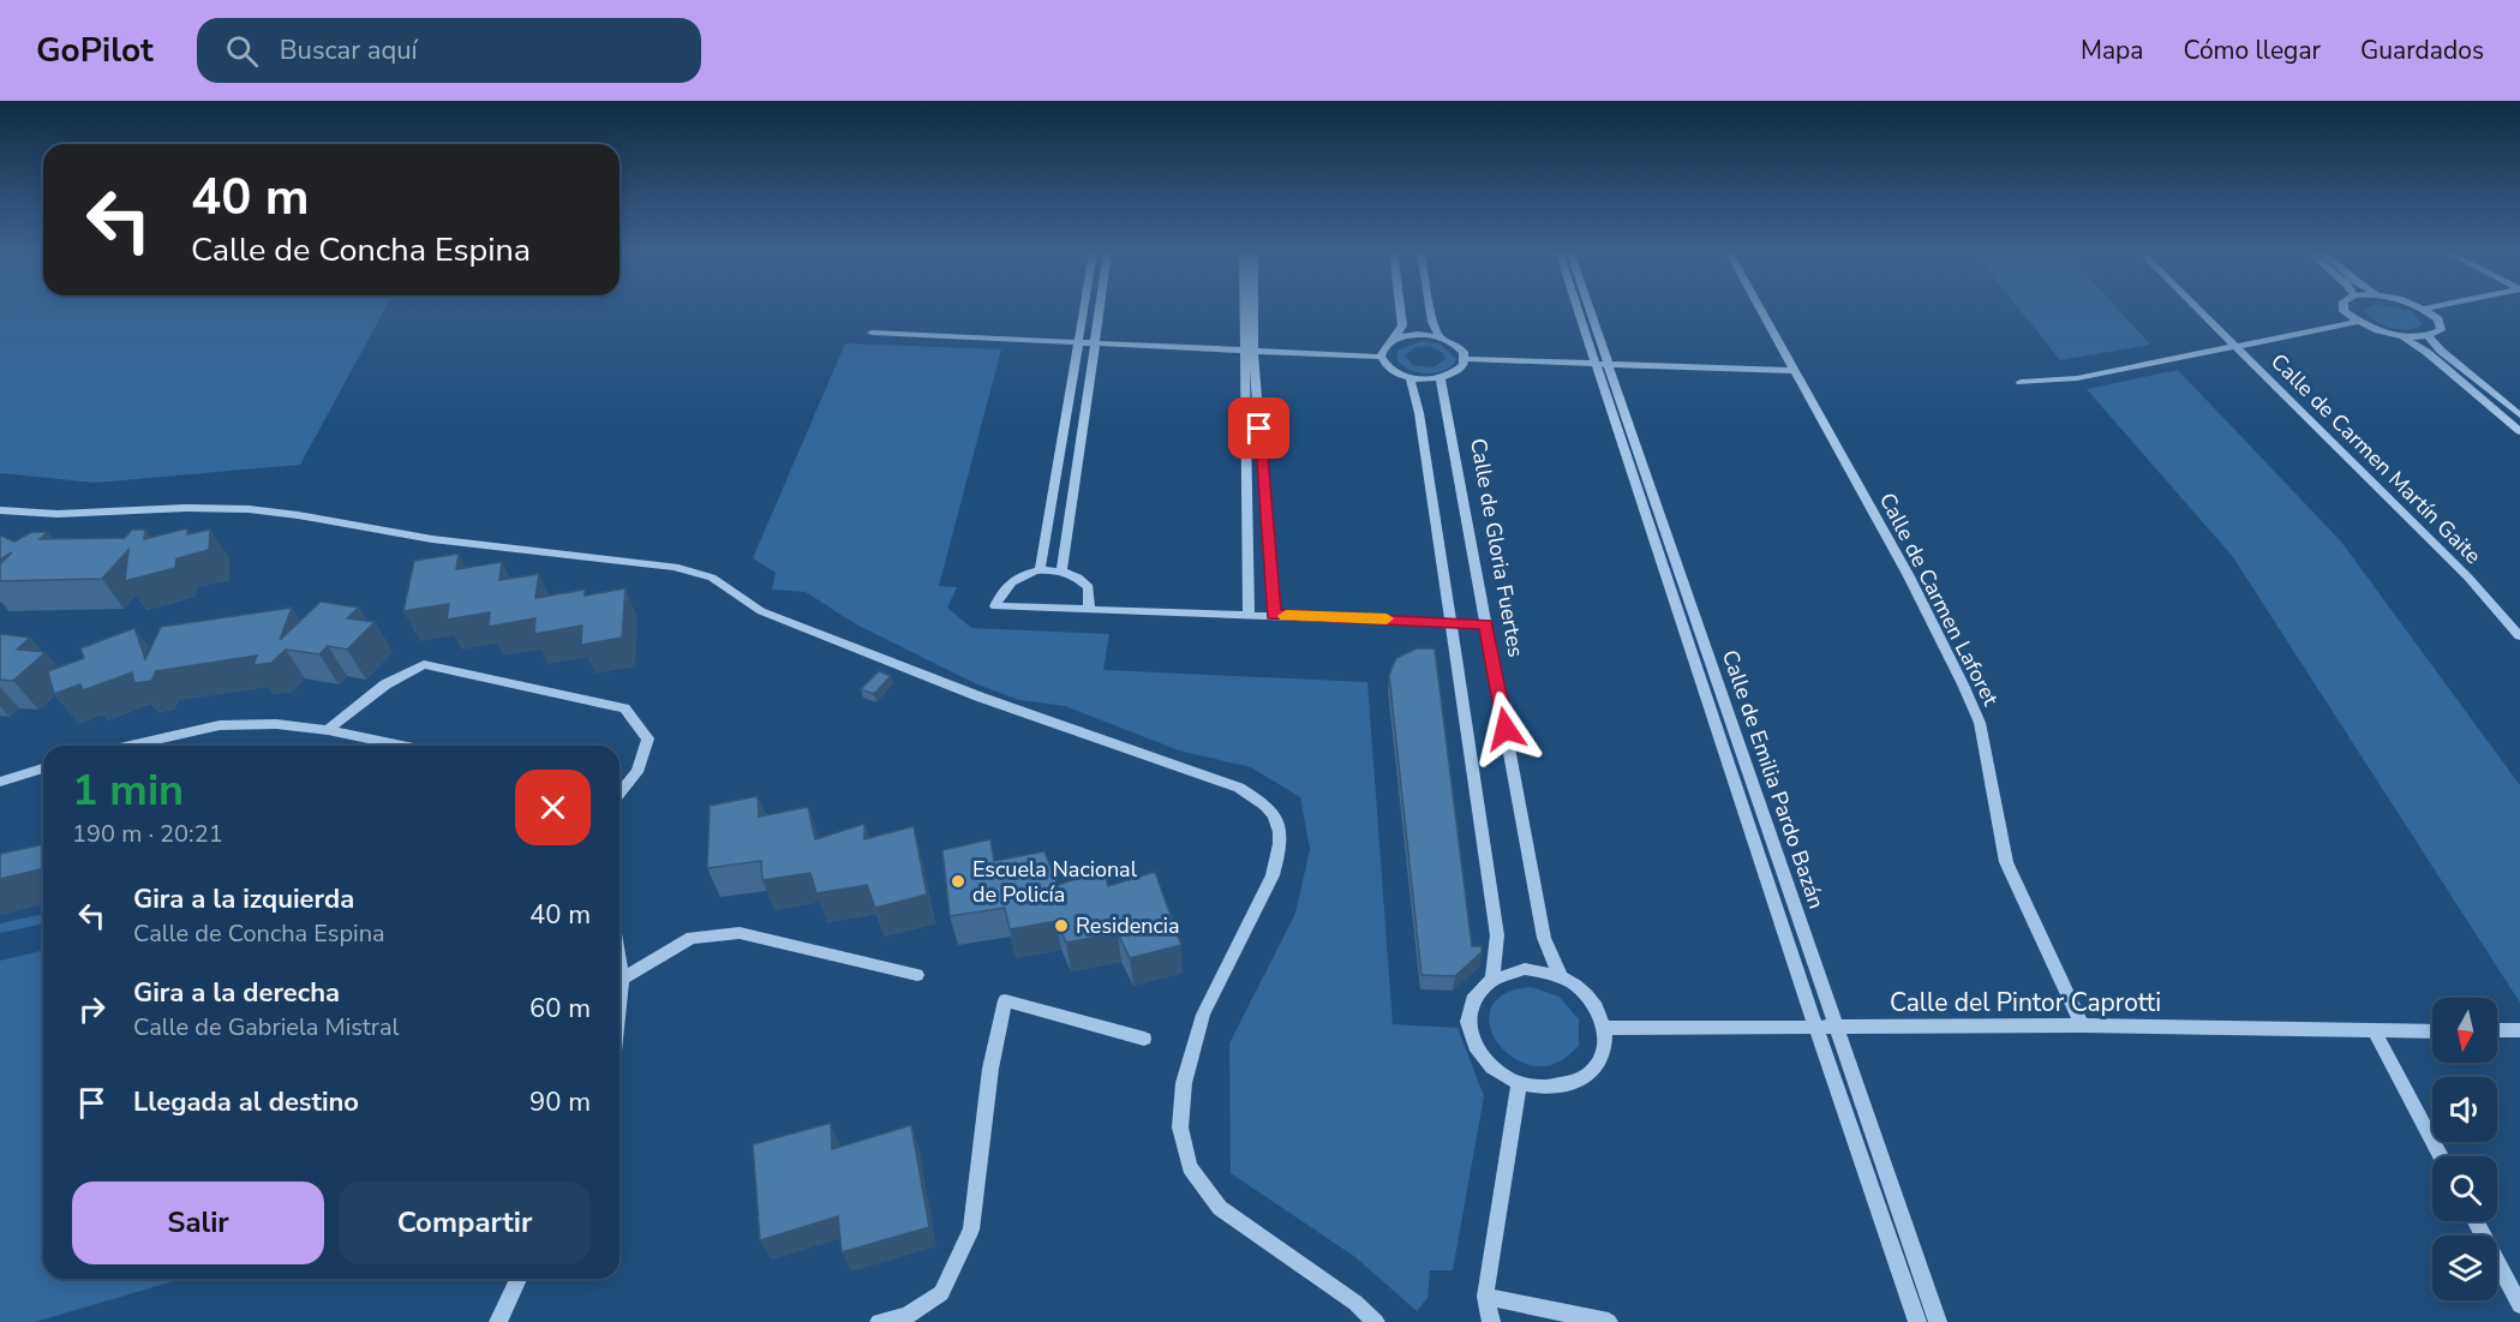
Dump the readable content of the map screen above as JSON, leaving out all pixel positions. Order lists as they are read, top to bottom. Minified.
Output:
{"streets":{"street":["Calle de Carmen Martín Gaite","Calle de Gloria Fuertes","Calle de Carmen Laforet","Calle de Emilia Pardo Bazán","Calle del Pintor Caprotti"]},"crossings":[["Calle de Gloria Fuertes","Calle del Pintor Caprotti"],["Calle de Carmen Laforet","Calle del Pintor Caprotti"],["Calle de Emilia Pardo Bazán","Calle del Pintor Caprotti"]],"places":["Escuela Nacional de Policía","Residencia"],"north":"bottom","page":{"header":"GoPilot","search":"Buscar aquí","nav":["Mapa","Cómo llegar","Guardados"],"turn":["40 m","Calle de Concha Espina"],"heading":["1 min","190 m · 20:21"],"list":[{"name":"Gira a la izquierda","note":"Calle de Concha Espina","value":"40 m"},{"name":"Gira a la derecha","note":"Calle de Gabriela Mistral","value":"60 m"},{"name":"Llegada al destino","value":"90 m"}],"buttons":["Salir","Compartir"]}}
